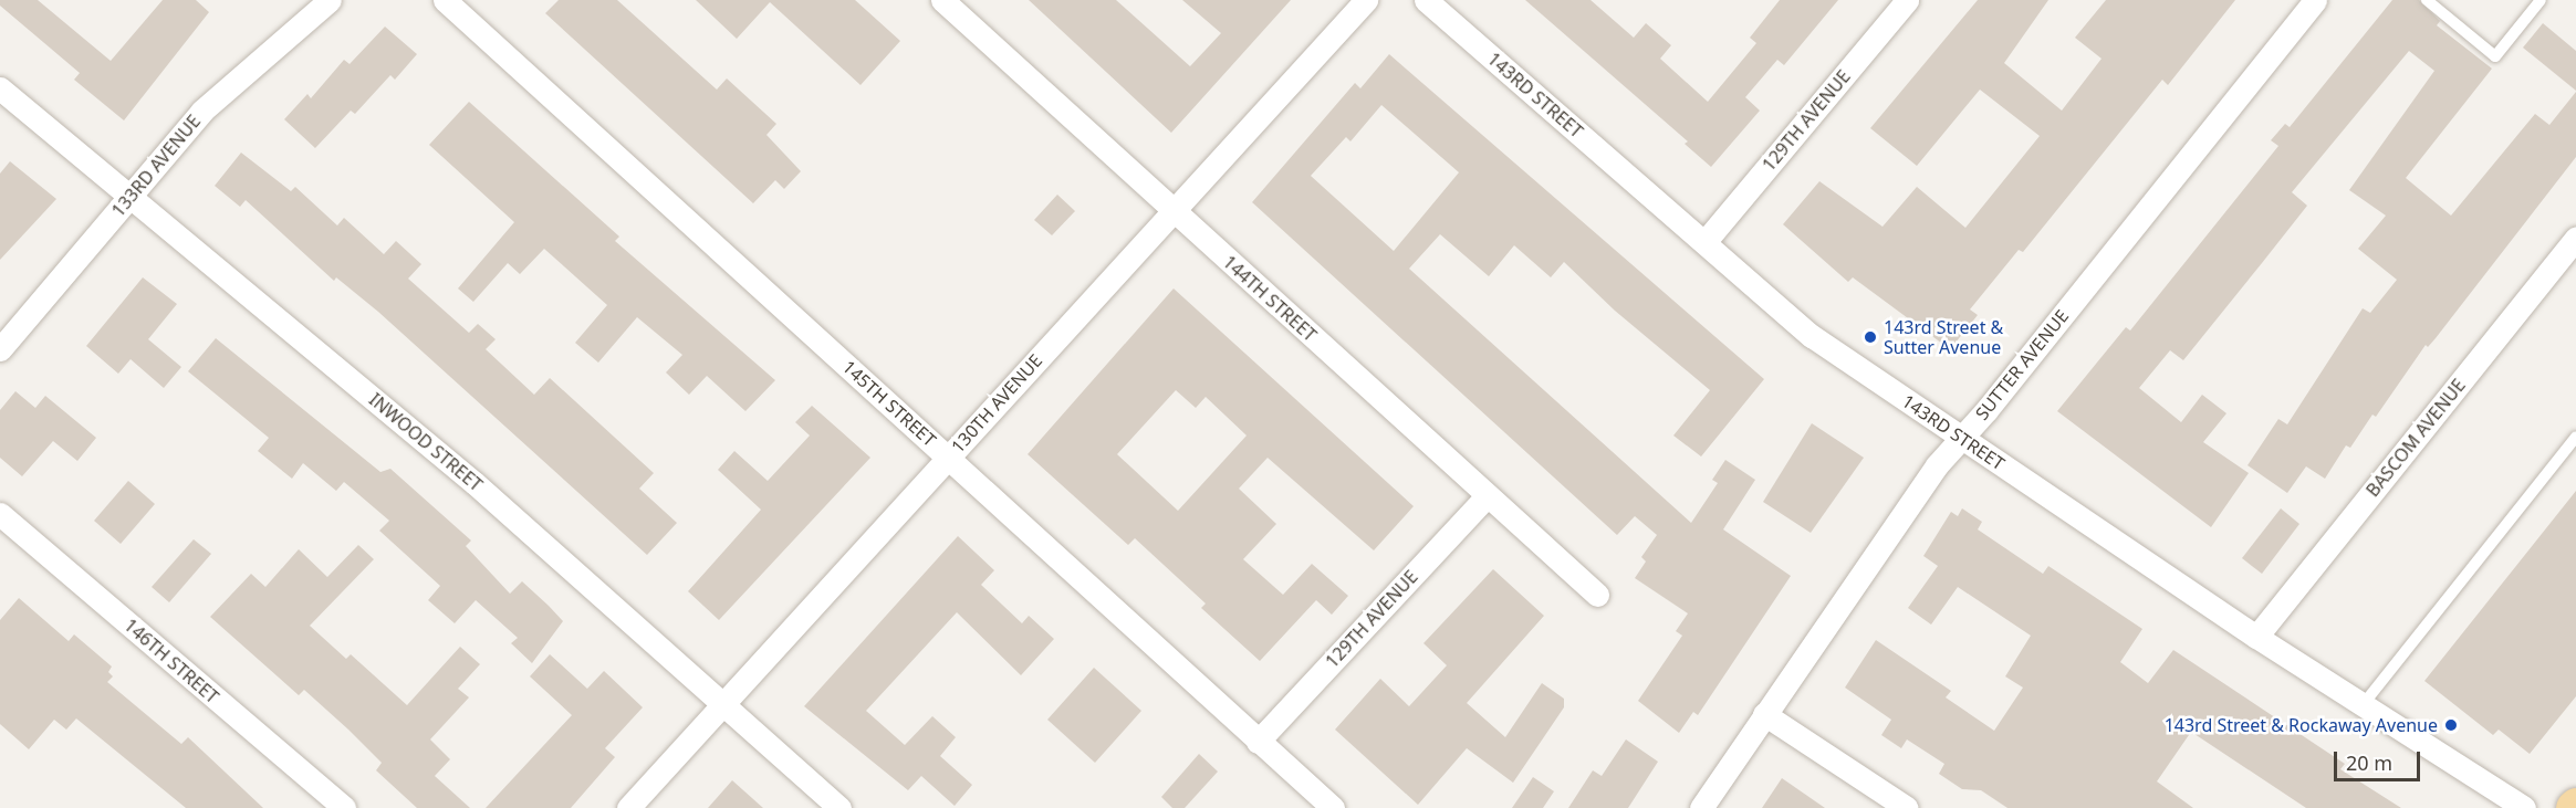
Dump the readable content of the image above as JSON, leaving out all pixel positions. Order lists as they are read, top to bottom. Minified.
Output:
{"streets":{"street":["143RD STREET","129TH AVENUE","133RD AVENUE","144TH STREET","SUTTER AVENUE","145TH STREET","130TH AVENUE","BASCOM AVENUE","INWOOD STREET","146TH STREET"]},"crossings":[["143RD STREET","129TH AVENUE"],["143RD STREET","SUTTER AVENUE"],["143RD STREET","BASCOM AVENUE"],["129TH AVENUE","144TH STREET"],["129TH AVENUE","145TH STREET"],["133RD AVENUE","INWOOD STREET"],["144TH STREET","130TH AVENUE"],["145TH STREET","130TH AVENUE"],["130TH AVENUE","INWOOD STREET"]],"places":["143rd Street & Sutter Avenue","143rd Street & Rockaway Avenue"],"scale_bar":"20 m"}
